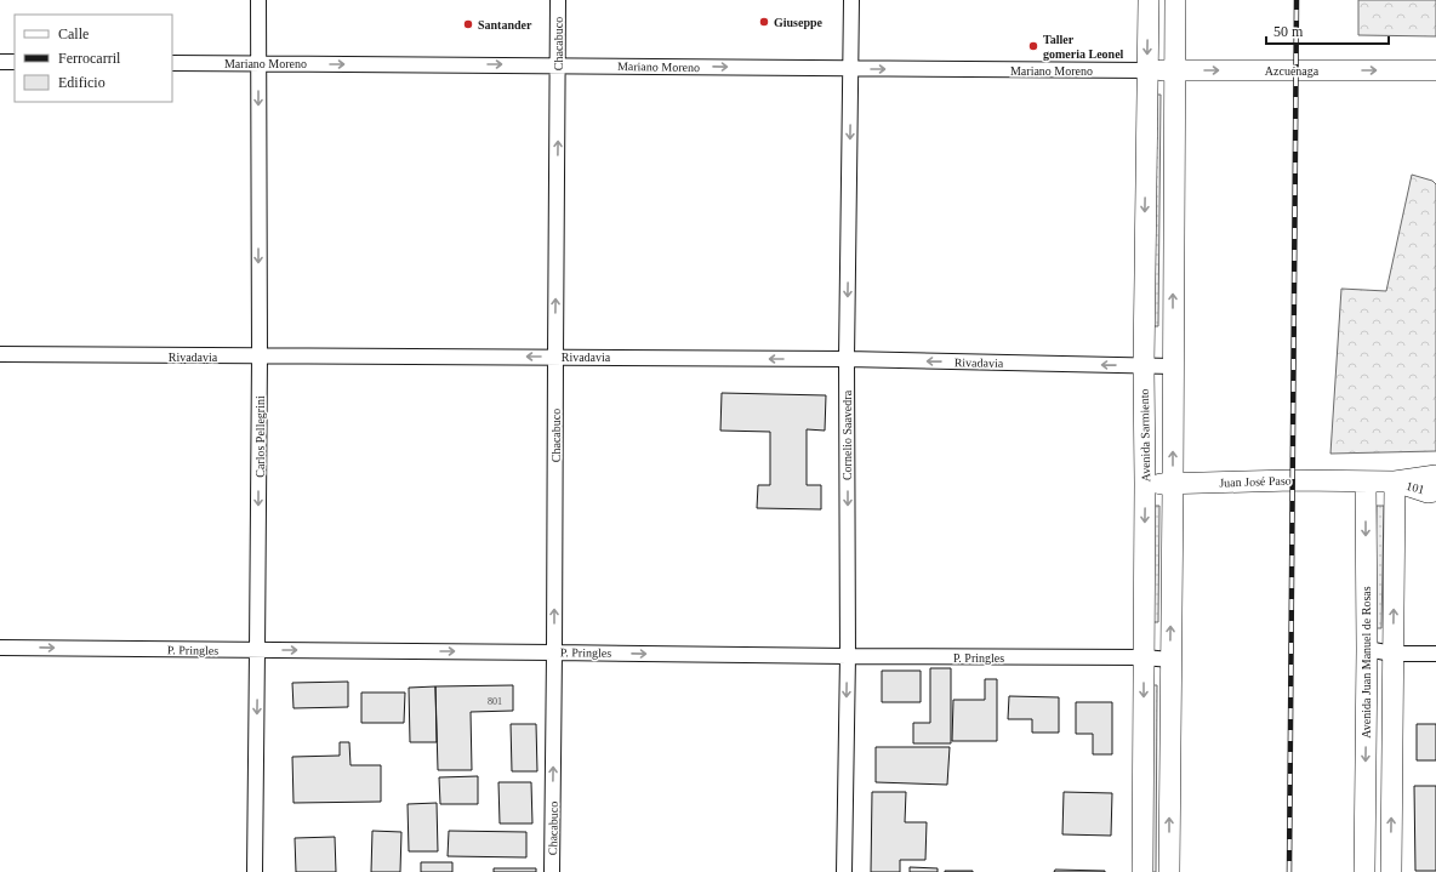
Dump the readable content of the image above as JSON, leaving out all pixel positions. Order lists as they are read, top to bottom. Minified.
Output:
{"streets":{"main road":["Azcuénaga","Avenida Sarmiento","Juan José Paso","101","Avenida Juan Manuel de Rosas"],"street":["Chacabuco","Mariano Moreno","Rivadavia","Cornelio Saavedra","Carlos Pellegrini","P. Pringles"]},"crossings":[["Chacabuco","Mariano Moreno"],["Chacabuco","Rivadavia"],["Chacabuco","P. Pringles"],["Mariano Moreno","Azcuénaga"],["Mariano Moreno","Cornelio Saavedra"],["Mariano Moreno","Avenida Sarmiento"],["Mariano Moreno","Carlos Pellegrini"],["Azcuénaga","Avenida Sarmiento"],["Rivadavia","Cornelio Saavedra"],["Rivadavia","Avenida Sarmiento"],["Rivadavia","Carlos Pellegrini"],["Cornelio Saavedra","P. Pringles"],["Avenida Sarmiento","Juan José Paso"],["Avenida Sarmiento","P. Pringles"],["Carlos Pellegrini","P. Pringles"],["Juan José Paso","Avenida Juan Manuel de Rosas"]],"one_way":["Chacabuco","Mariano Moreno","Azcuénaga","Rivadavia","Cornelio Saavedra","Carlos Pellegrini","P. Pringles"],"places":["Giuseppe","Santander","Taller gomeria Leonel"],"house_numbers":["801"],"legend":["Calle","Ferrocarril","Edificio"],"scale_bar":"50 m"}
